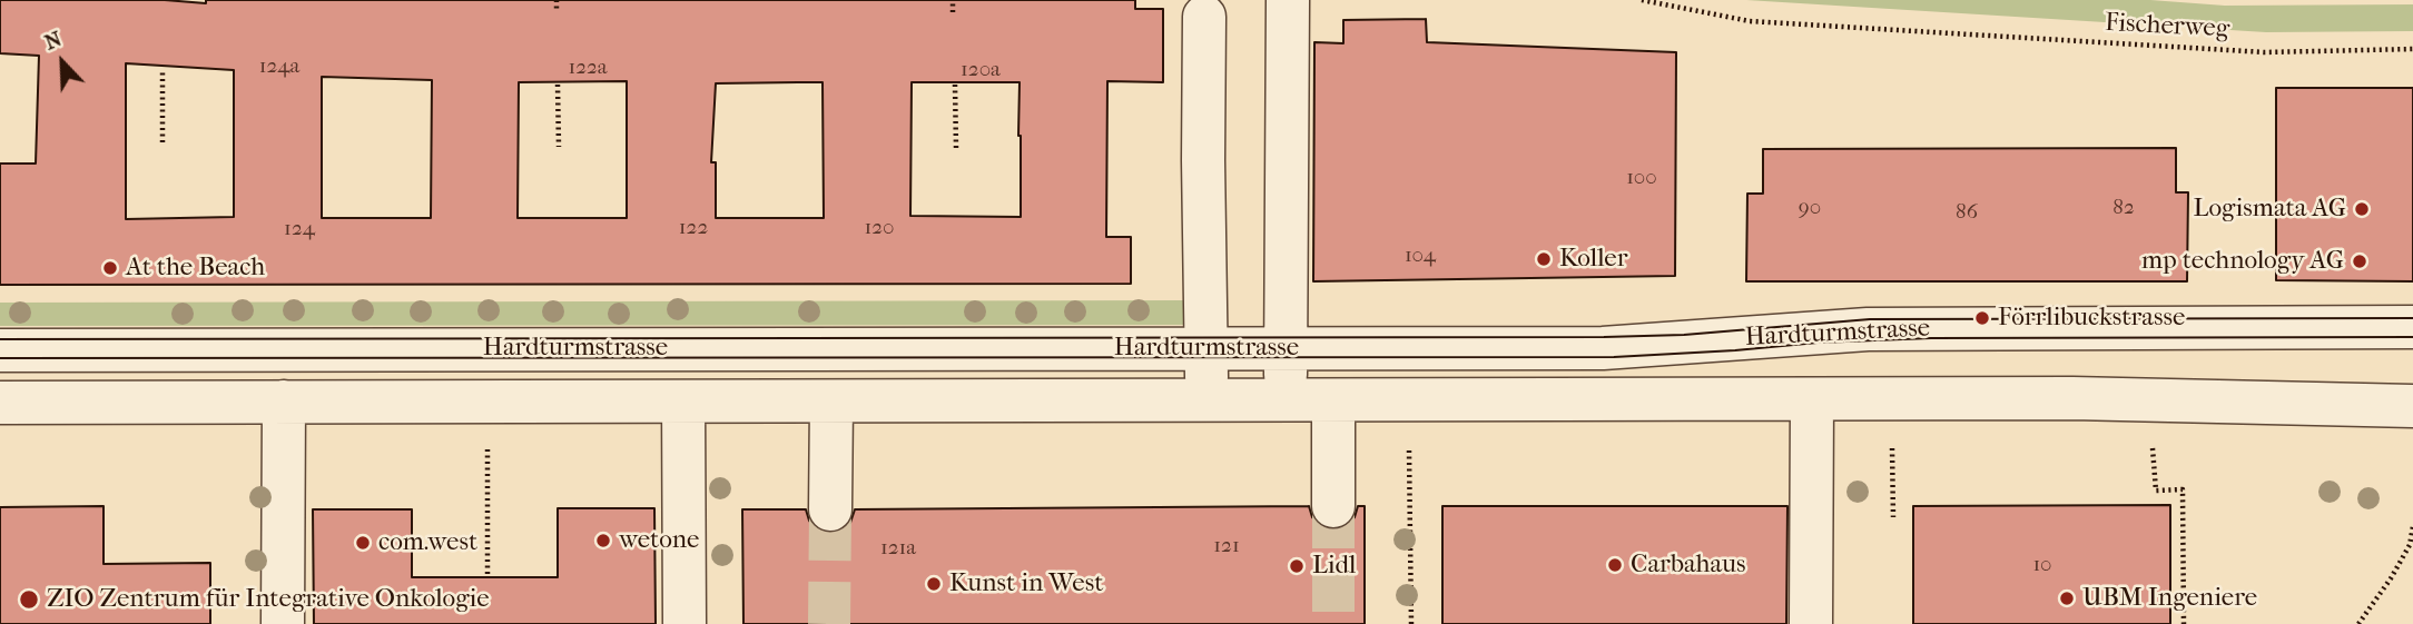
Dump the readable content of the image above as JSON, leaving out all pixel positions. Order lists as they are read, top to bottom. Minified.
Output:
{"streets":{"street":["Hardturmstrasse"],"path":["Fischerweg"]},"places":["Logismata AG","Koller","mp technology AG","At the Beach","Förrlibuckstrasse","wetone","com.west","Carbahaus","Lidl","Kunst in West","UBM Ingeniere","ZIO Zentrum für Integrative Onkologie"],"house_numbers":["124a","122a","120a","100","90","82","86","122","120","124","104","121","121a","10"],"north":"top left"}
